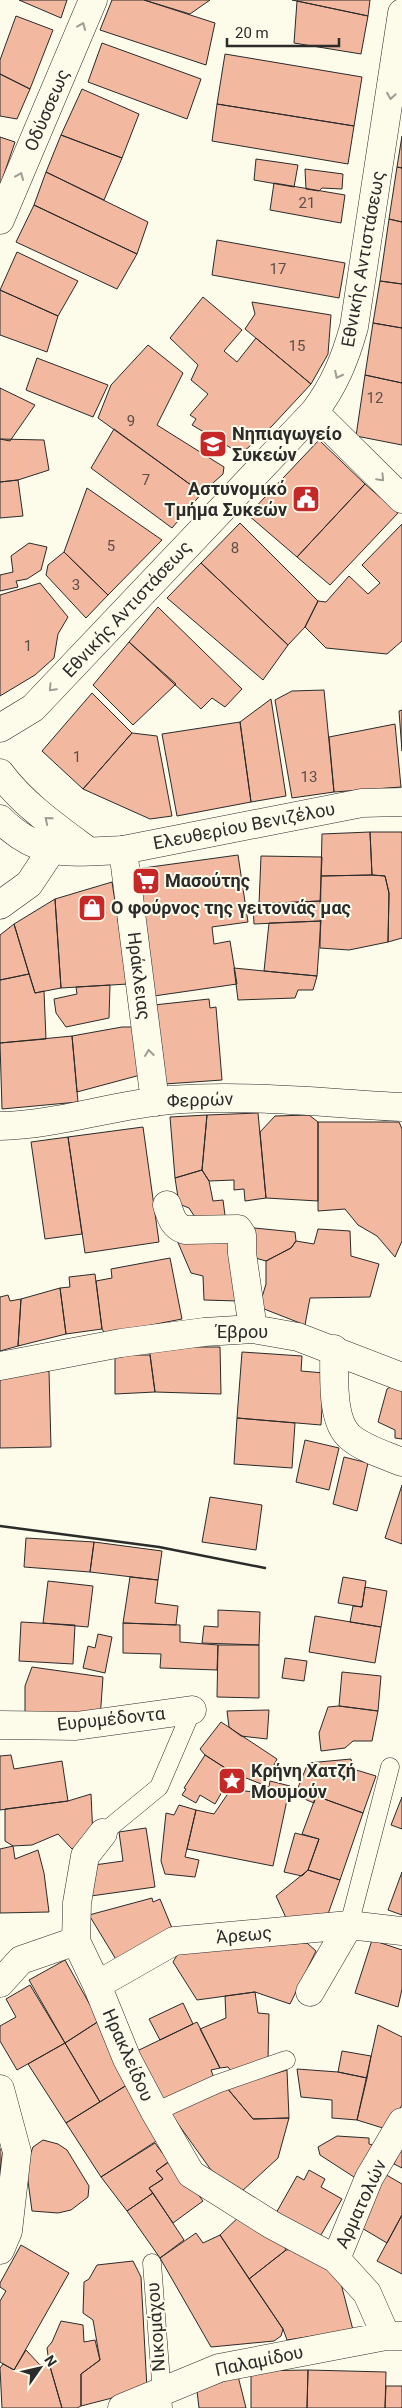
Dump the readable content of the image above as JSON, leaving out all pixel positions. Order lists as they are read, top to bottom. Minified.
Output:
{"streets":{"street":["Οδύσσεως","Εθνικής Αντιστάσεως","Ελευθερίου Βενιζέλου","Ηράκλειας","Φερρών","Έβρου","Ευρυμέδοντα","Άρεως","Ηρακλείδου","Αρματολών","Παλαμίδου"],"lane":["Νικομάχου"]},"crossings":[["Ελευθερίου Βενιζέλου","Ηράκλειας"],["Ηράκλειας","Φερρών"],["Ευρυμέδοντα","Ηρακλείδου"],["Άρεως","Ηρακλείδου"],["Ηρακλείδου","Αρματολών"],["Ηρακλείδου","Παλαμίδου"],["Νικομάχου","Παλαμίδου"]],"one_way":["Οδύσσεως","Εθνικής Αντιστάσεως","Ηράκλειας"],"places":{"school or university":["Νηπιαγωγείο Συκεών"],"public building":["Αστυνομικό Τμήμα Συκεών"],"supermarket":["Μασούτης"],"shop":["Ο φούρνος της γειτονιάς μας"],"place":["Κρήνη Χατζή Μουμούν"]},"house_numbers":["21","17","15","12","9","7","5","8","3","1","1","13"],"scale_bar":"20 m","north":"top right"}
